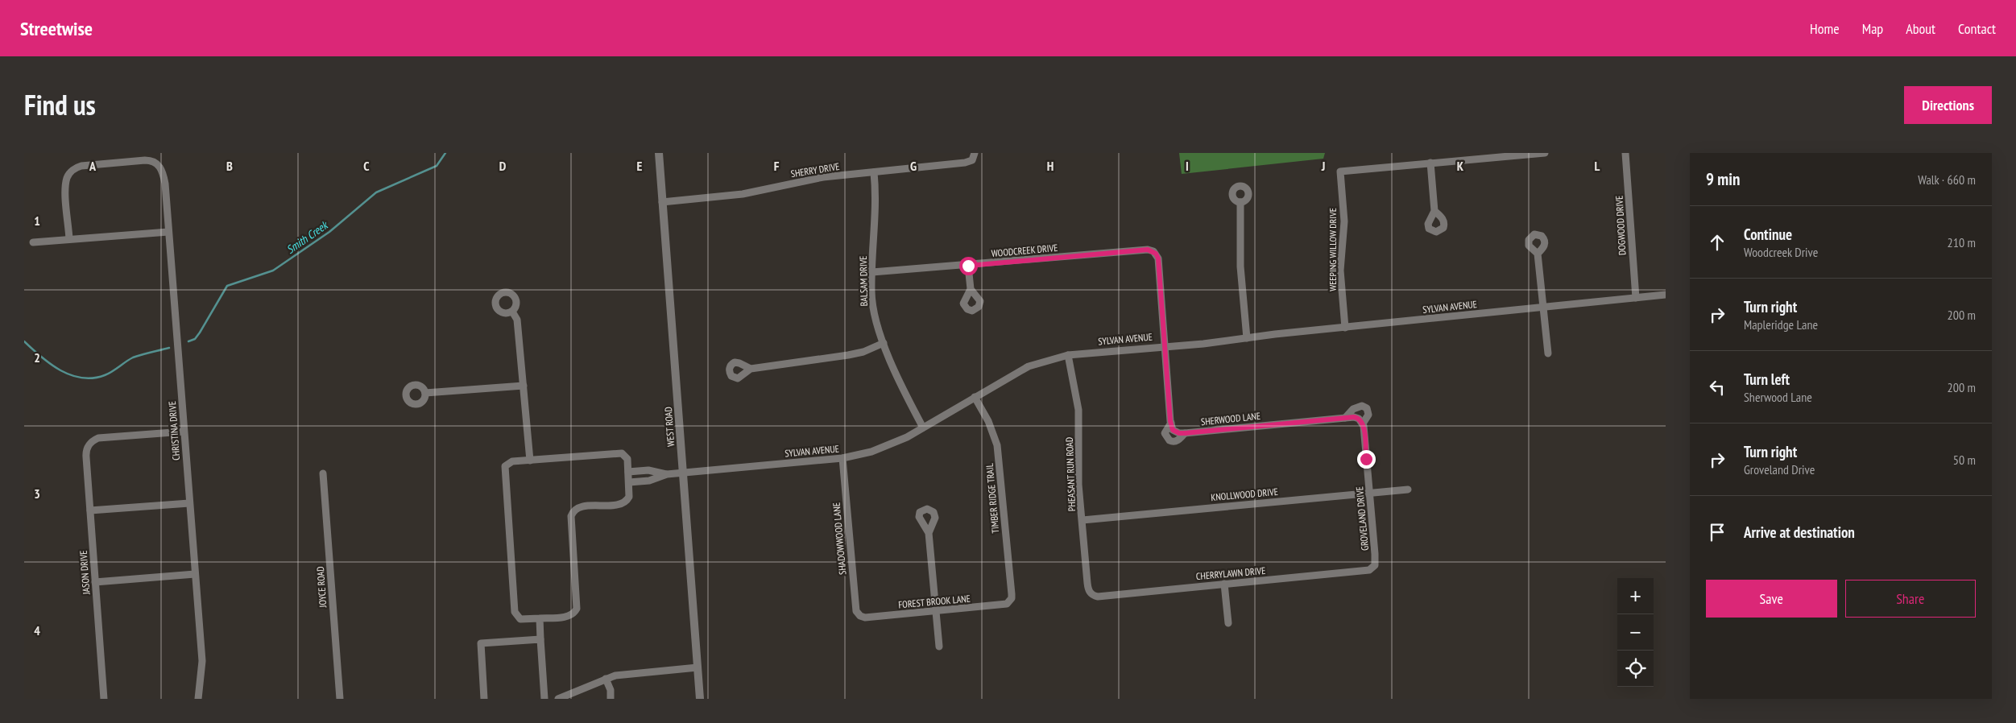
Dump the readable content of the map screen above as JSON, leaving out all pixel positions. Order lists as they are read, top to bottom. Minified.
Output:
{"streets":{"street":["SHERRY DRIVE","DOGWOOD DRIVE","WEEPING WILLOW DRIVE","WOODCREEK DRIVE","BALSAM DRIVE","SYLVAN AVENUE","SHERWOOD LANE","WEST ROAD","CHRISTINA DRIVE","PHEASANT RUN ROAD","KNOLLWOOD DRIVE","TIMBER RIDGE TRAIL","GROVELAND DRIVE","SHADOWWOOD LANE","JASON DRIVE","CHERRYLAWN DRIVE","JOYCE ROAD","FOREST BROOK LANE"]},"crossings":[["SHERRY DRIVE","BALSAM DRIVE"],["SHERRY DRIVE","WEST ROAD"],["DOGWOOD DRIVE","SYLVAN AVENUE"],["WEEPING WILLOW DRIVE","SYLVAN AVENUE"],["WOODCREEK DRIVE","BALSAM DRIVE"],["WOODCREEK DRIVE","SYLVAN AVENUE"],["BALSAM DRIVE","SYLVAN AVENUE"],["SYLVAN AVENUE","WEST ROAD"],["SYLVAN AVENUE","PHEASANT RUN ROAD"],["SYLVAN AVENUE","TIMBER RIDGE TRAIL"],["SYLVAN AVENUE","SHADOWWOOD LANE"],["SHERWOOD LANE","GROVELAND DRIVE"],["CHRISTINA DRIVE","JASON DRIVE"],["PHEASANT RUN ROAD","KNOLLWOOD DRIVE"],["PHEASANT RUN ROAD","CHERRYLAWN DRIVE"],["KNOLLWOOD DRIVE","GROVELAND DRIVE"],["TIMBER RIDGE TRAIL","FOREST BROOK LANE"],["GROVELAND DRIVE","CHERRYLAWN DRIVE"],["SHADOWWOOD LANE","FOREST BROOK LANE"]],"water":["Smith Creek"],"page":{"header":"Streetwise","nav":["Home","Map","About","Contact"],"title":"Find us","buttons":["Directions",["Save","Share"]],"heading":["9 min","Walk · 660 m"],"list":[["Continue","Woodcreek Drive","210 m"],["Turn right","Mapleridge Lane","200 m"],["Turn left","Sherwood Lane","200 m"],["Turn right","Groveland Drive","50 m"],"Arrive at destination"],"map_buttons":["+","−"]},"grid":{"columns":["A","B","C","D","E","F","G","H","I","J","K","L"],"rows":["1","2","3","4"]}}
